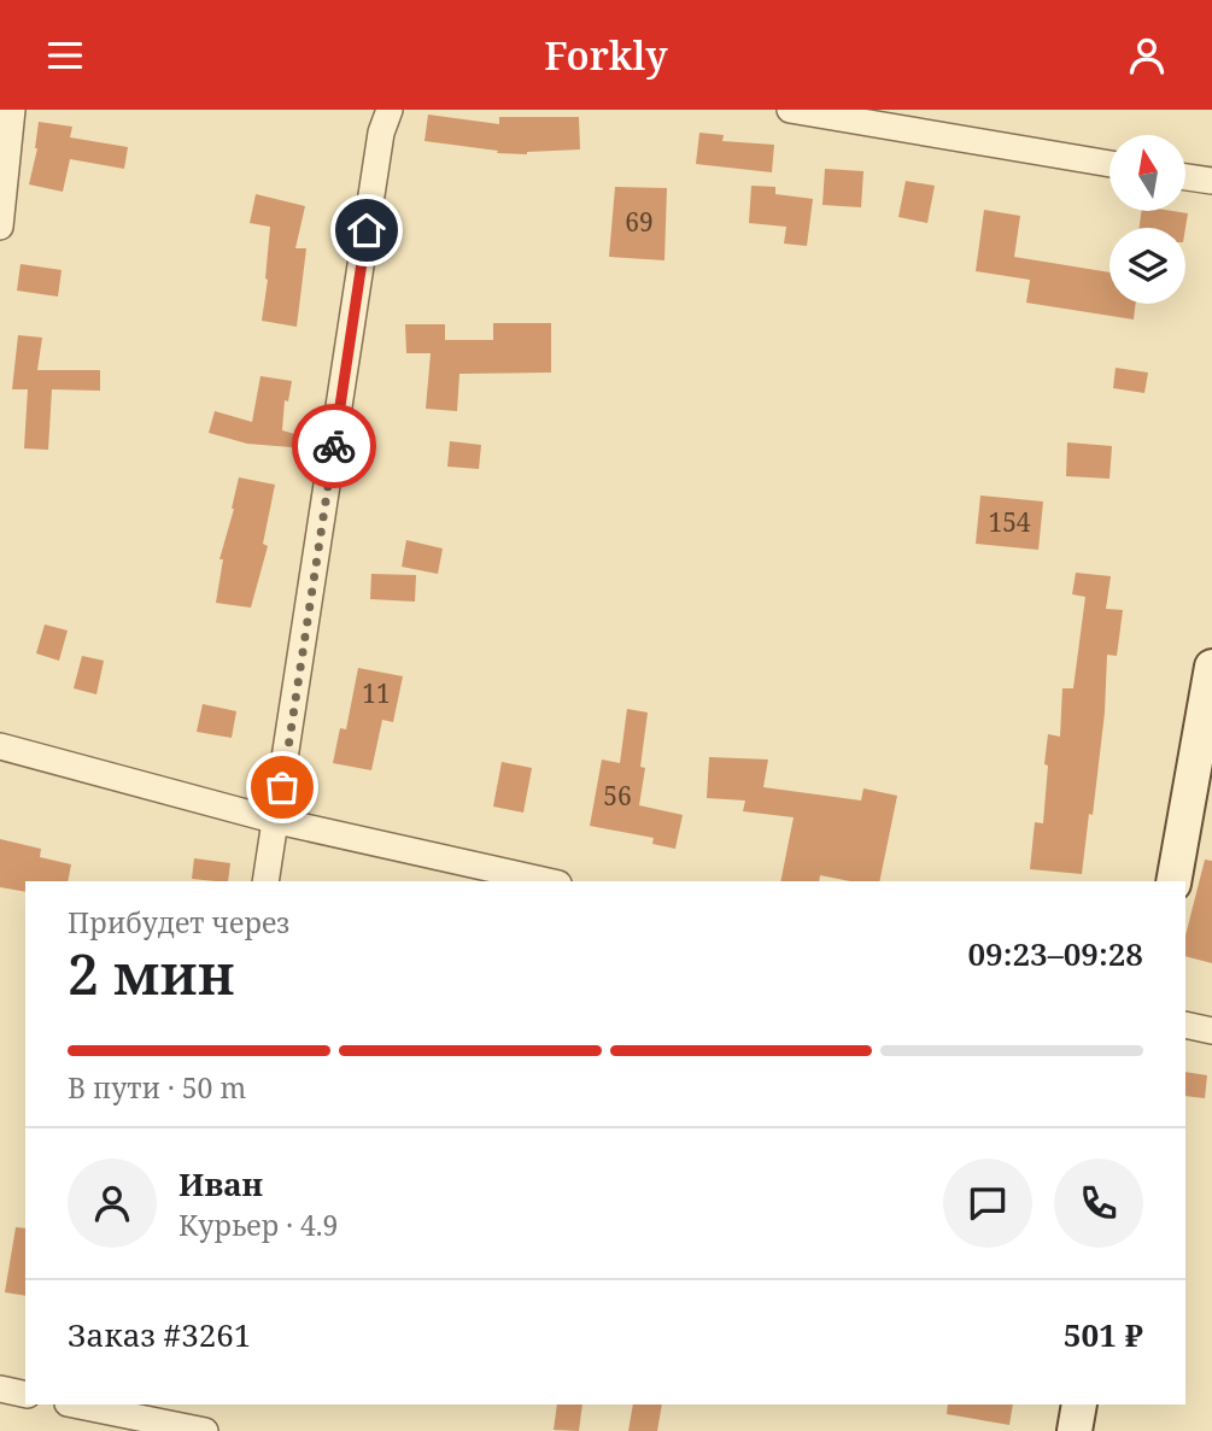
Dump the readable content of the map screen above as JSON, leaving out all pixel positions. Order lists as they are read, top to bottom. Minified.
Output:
{"house_numbers":["69","154","11","56"],"north":"top","page":{"header":"Forkly","heading":["2 мин","Прибудет через","09:23–09:28"],"panel":["Иван","Курьер · 4.9","Заказ #3261","501 ₽"],"bar":"В пути · 50 m"}}
